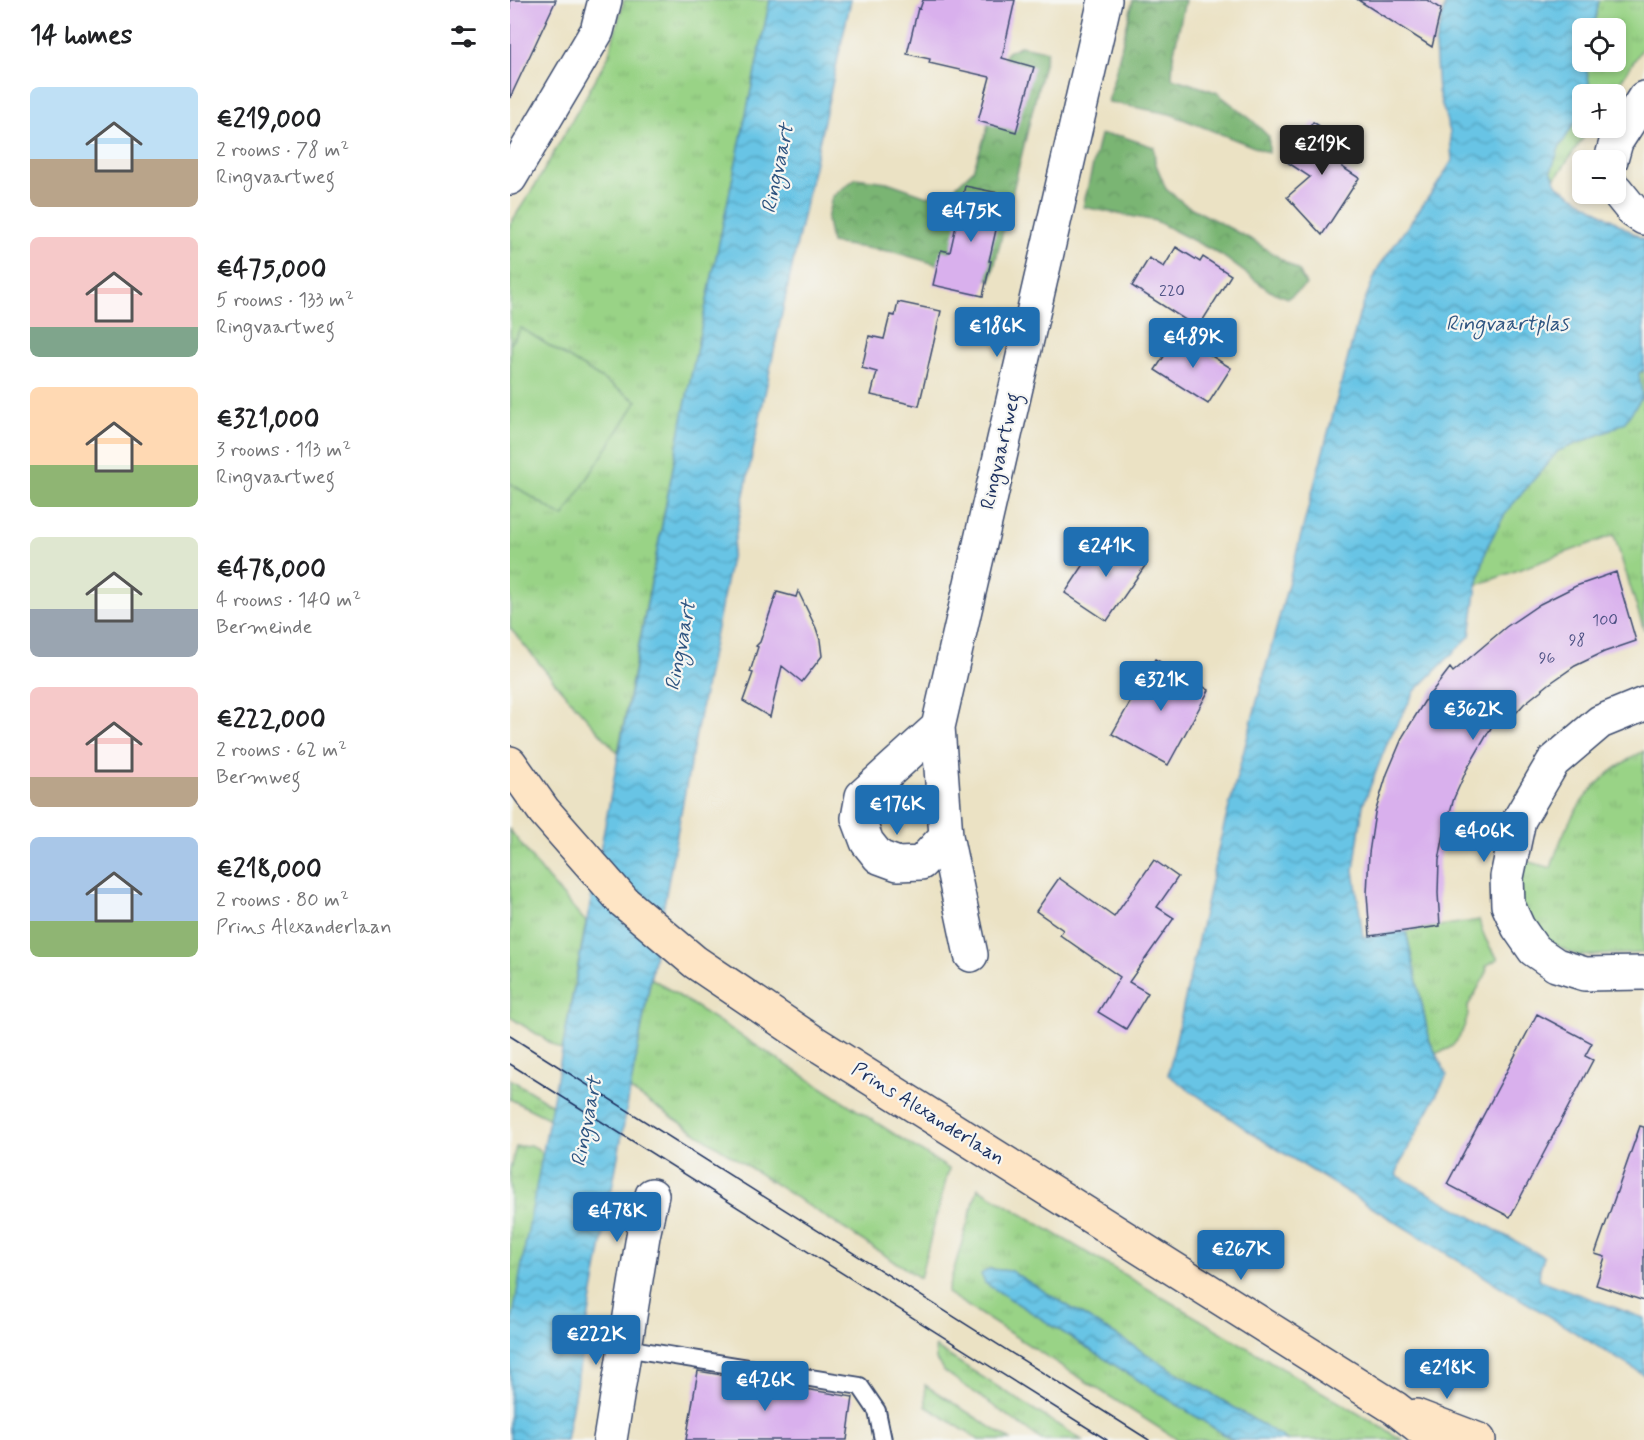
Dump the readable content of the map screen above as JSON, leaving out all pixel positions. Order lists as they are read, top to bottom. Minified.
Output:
{"streets":{"main road":["Prins Alexanderlaan"],"street":["Ringvaartweg"]},"water":["Ringvaart","Ringvaartplas"],"house_numbers":["220","100","98","96"],"page":{"heading":"14 homes","map_buttons":["+","−"],"list":[{"name":"€219,000","note":"2 rooms · 78 m² · Ringvaartweg"},{"name":"€475,000","note":"5 rooms · 133 m² · Ringvaartweg"},{"name":"€321,000","note":"3 rooms · 113 m² · Ringvaartweg"},{"name":"€478,000","note":"4 rooms · 140 m² · Bermeinde"},{"name":"€222,000","note":"2 rooms · 62 m² · Bermweg"},{"name":"€218,000","note":"2 rooms · 80 m² · Prins Alexanderlaan"}],"price":["€219K","€475K","€186K","€489K","€241K","€321K","€362K","€176K","€406K","€478K","€267K","€222K","€218K","€426K"]}}
